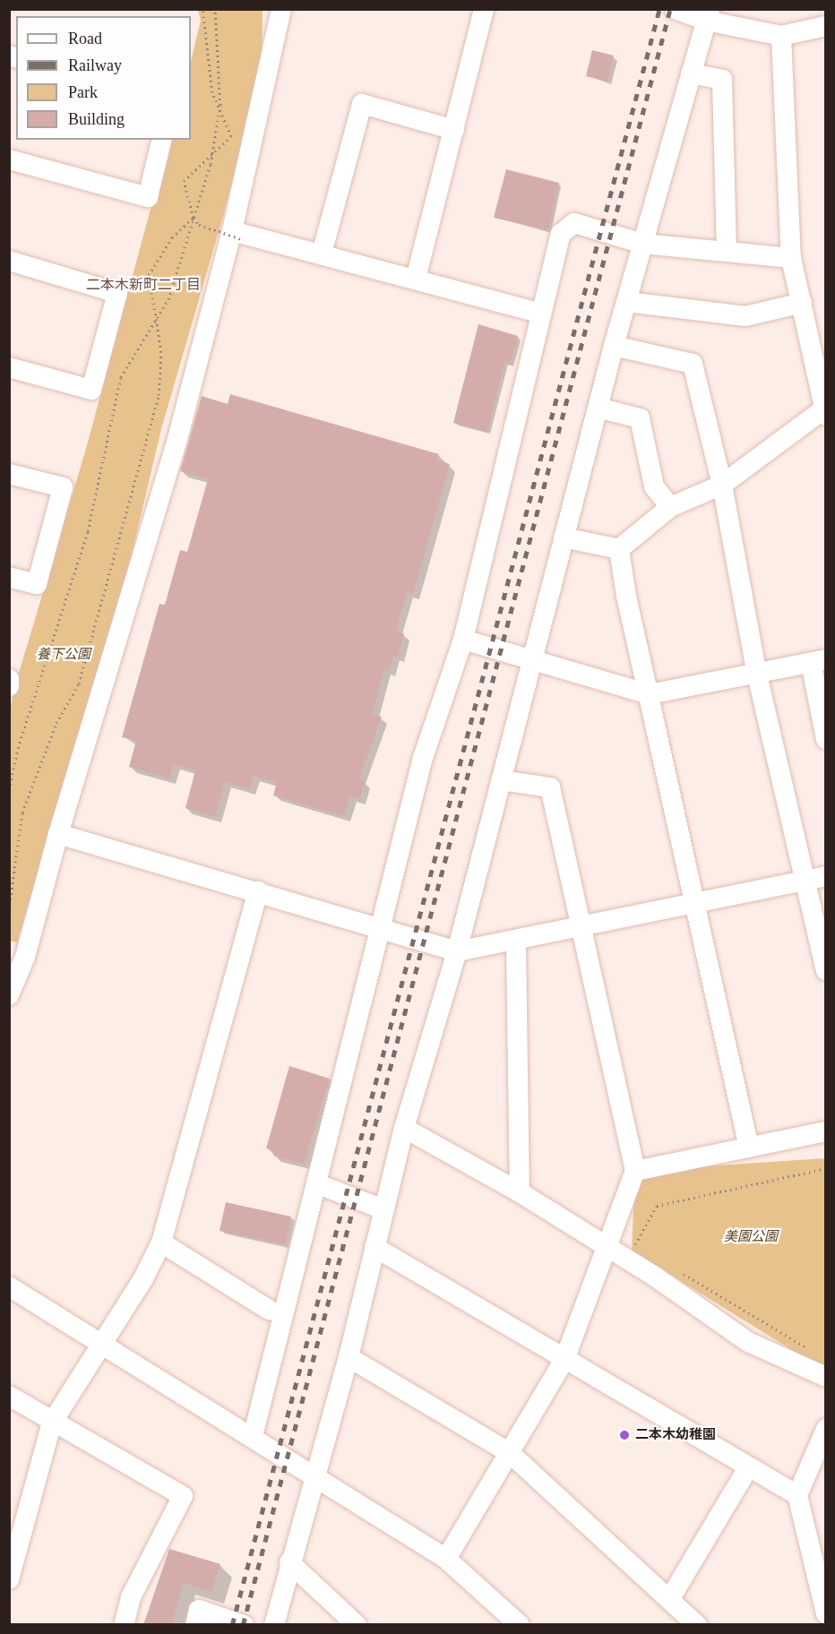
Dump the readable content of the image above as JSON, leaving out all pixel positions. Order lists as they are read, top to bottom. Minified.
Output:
{"districts":["二本木新町二丁目"],"parks":["養下公園","美園公園"],"places":["二本木幼稚園"],"legend":["Road","Railway","Park","Building"]}
